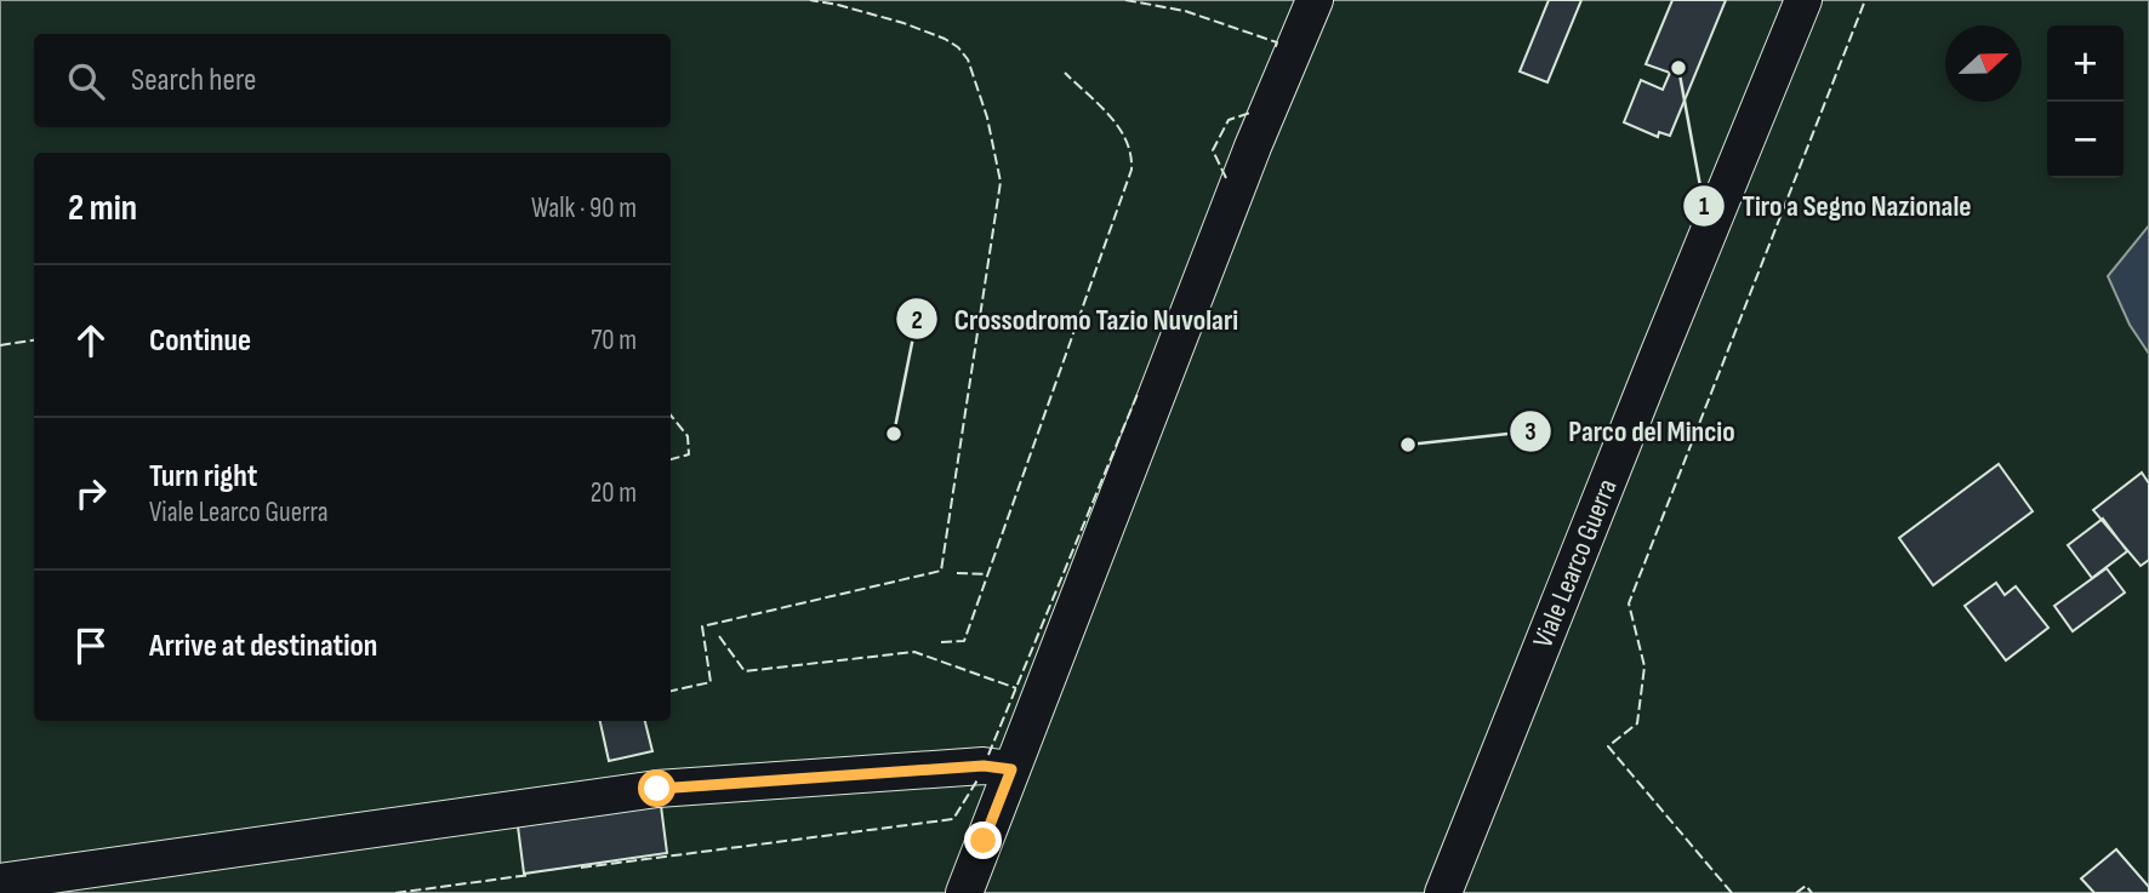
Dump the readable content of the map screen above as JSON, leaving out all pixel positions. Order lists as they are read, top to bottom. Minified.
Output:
{"streets":{"street":["Viale Learco Guerra"]},"places":["Tiro a Segno Nazionale","Crossodromo Tazio Nuvolari","Parco del Mincio"],"north":"right","page":{"map_buttons":["+","−"],"search":"Search here","heading":["2 min","Walk · 90 m"],"list":[["Continue","70 m"],["Turn right","Viale Learco Guerra","20 m"],"Arrive at destination"]}}
